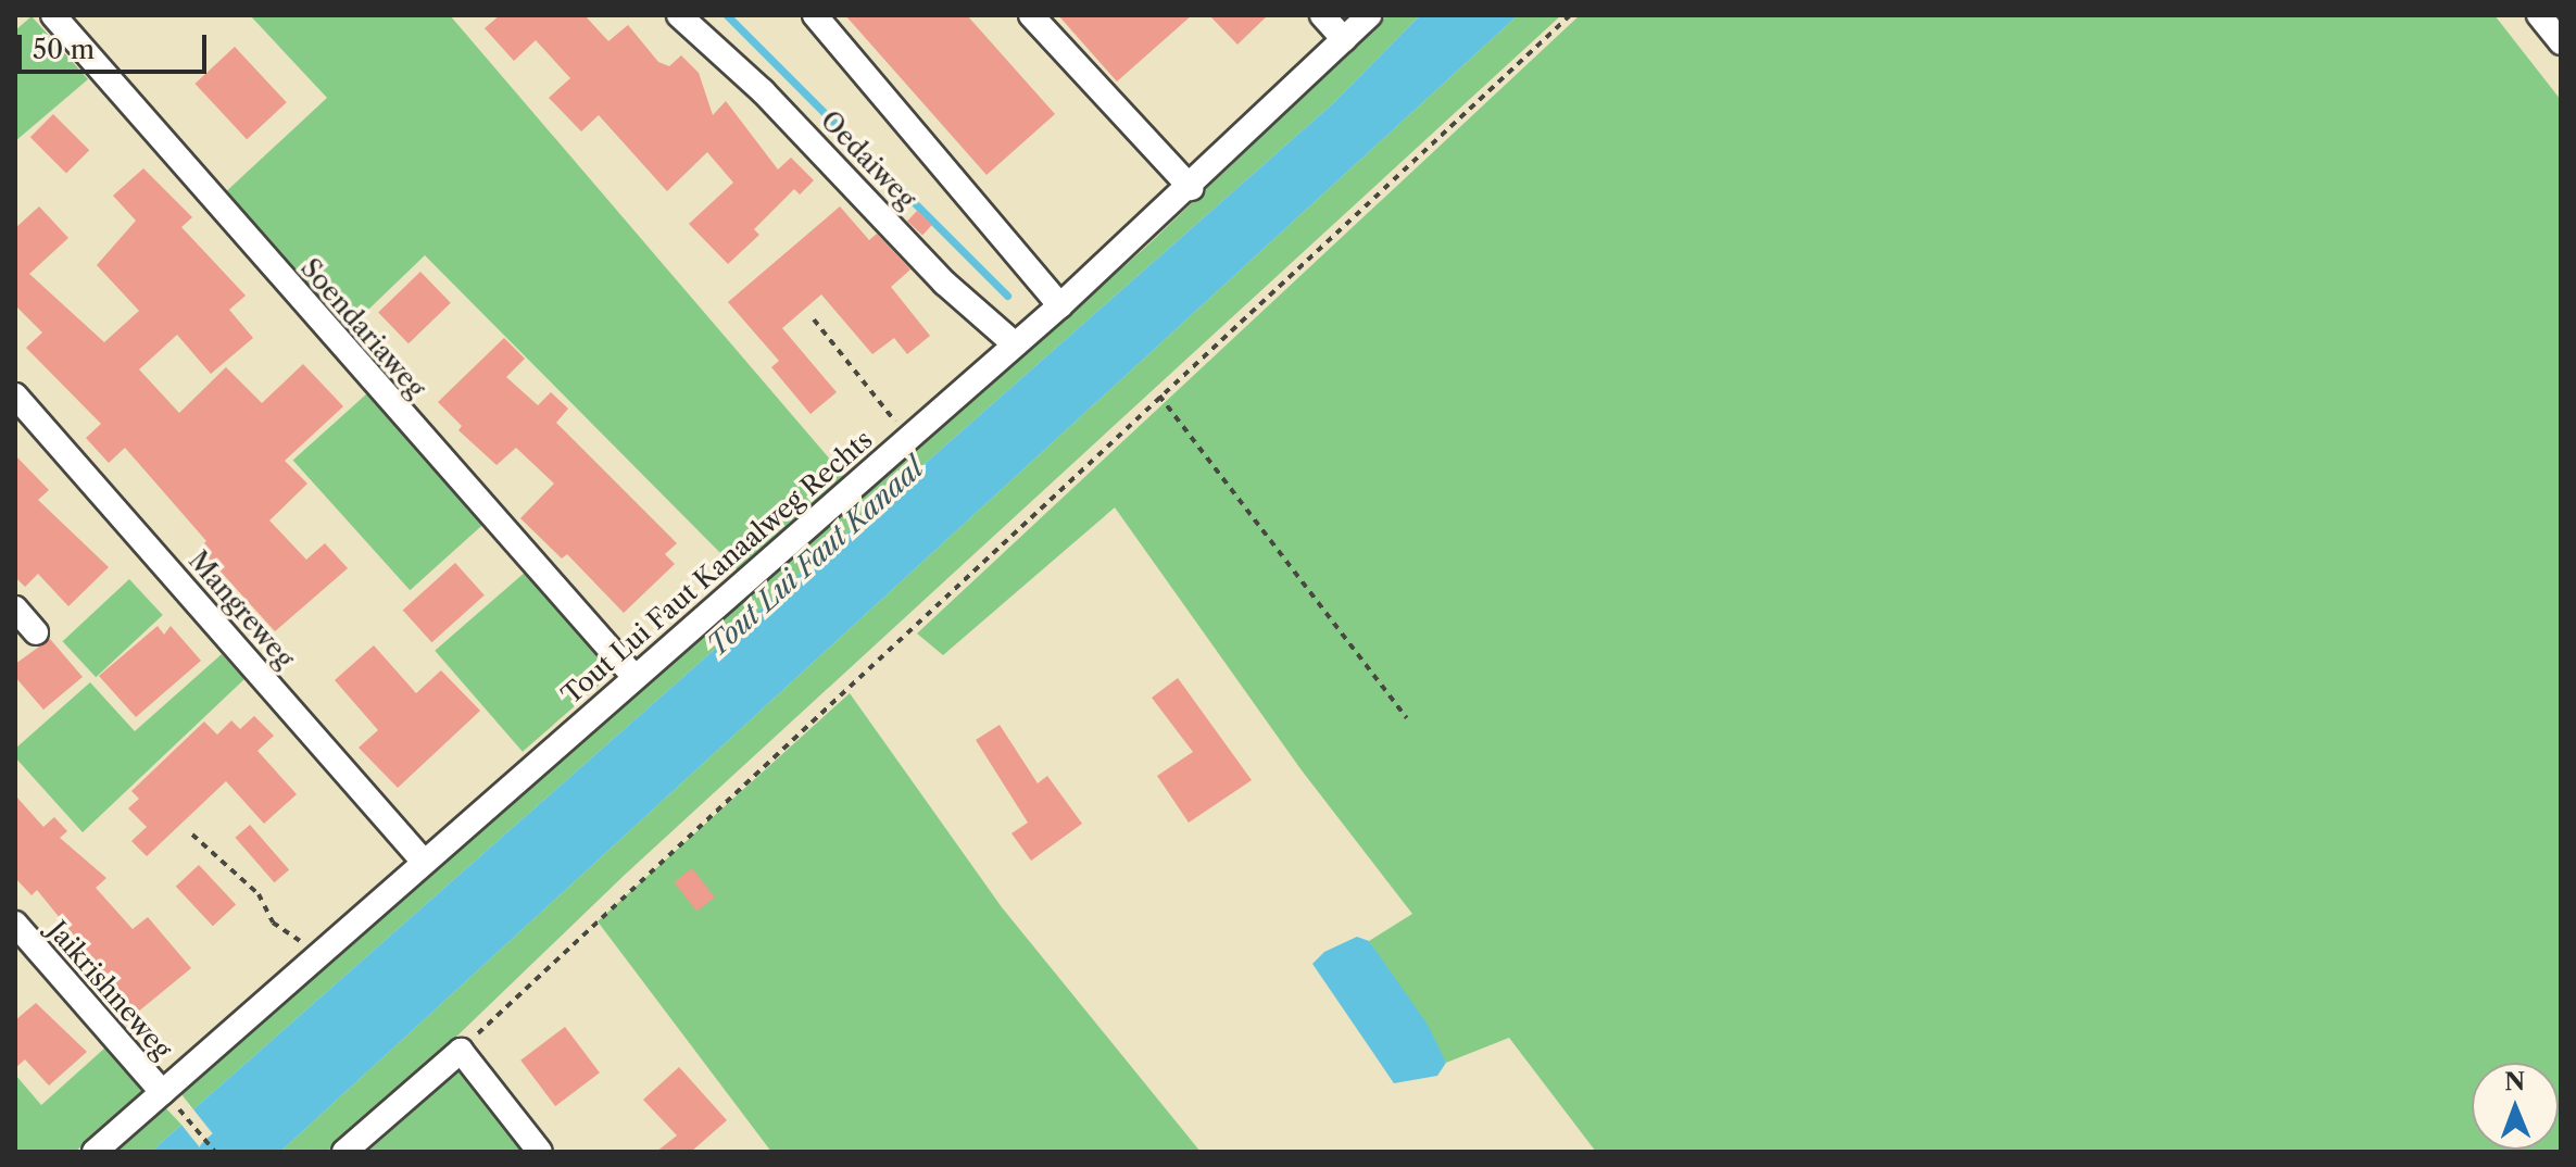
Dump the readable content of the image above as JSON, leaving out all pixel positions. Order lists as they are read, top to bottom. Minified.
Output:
{"streets":{"street":["Oedaiweg","Soendariaweg","Tout Lui Faut Kanaalweg Rechts","Mangreweg","Jaikrishneweg"]},"crossings":[["Oedaiweg","Tout Lui Faut Kanaalweg Rechts"],["Soendariaweg","Tout Lui Faut Kanaalweg Rechts"],["Tout Lui Faut Kanaalweg Rechts","Mangreweg"],["Tout Lui Faut Kanaalweg Rechts","Jaikrishneweg"]],"water":["Tout Lui Faut Kanaal"],"scale_bar":"50 m","north":"top"}
